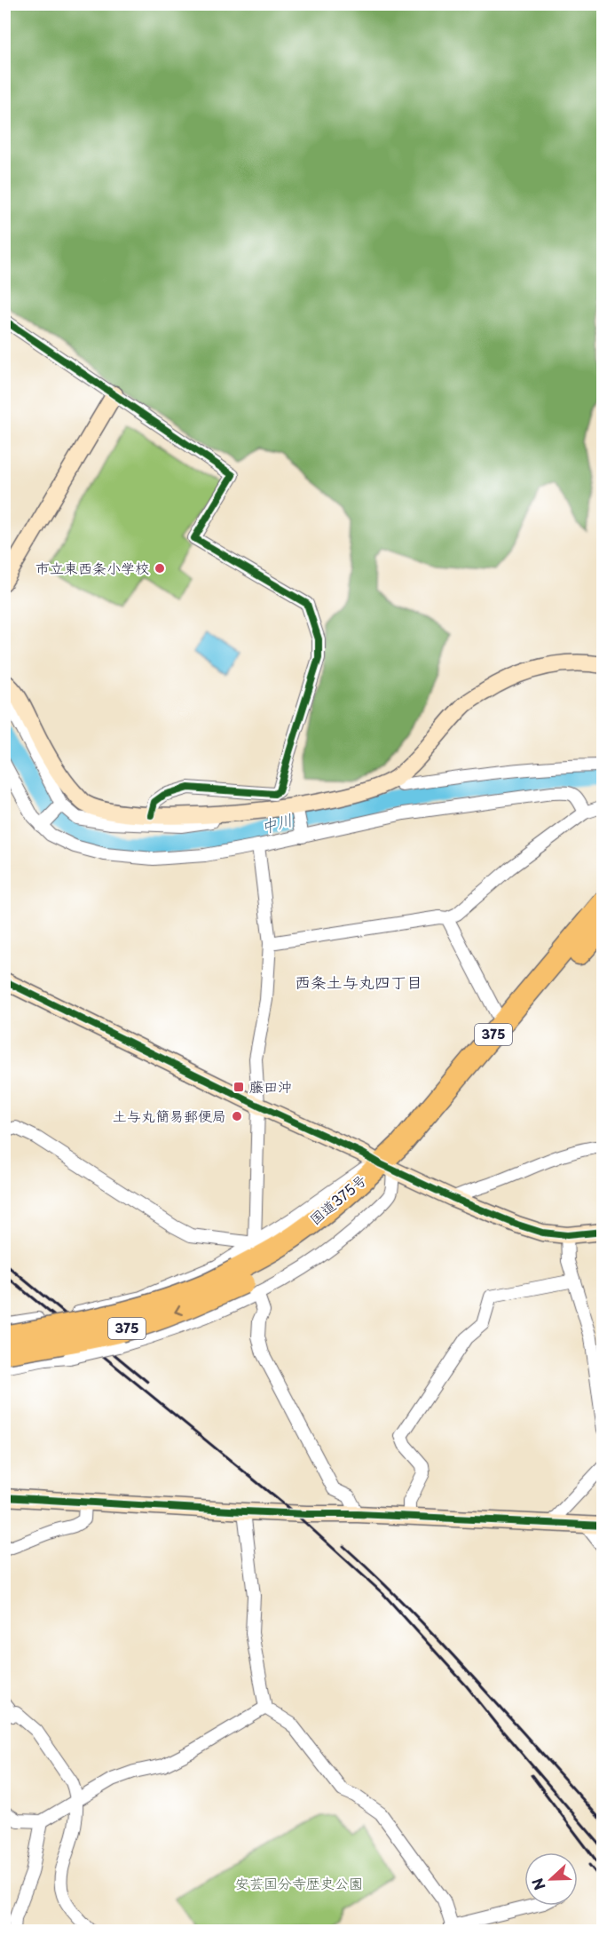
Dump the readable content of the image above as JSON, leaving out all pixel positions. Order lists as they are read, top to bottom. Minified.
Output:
{"streets":{"highway":["375","国道375号"]},"districts":["西条土与丸四丁目"],"water":["中川"],"parks":["安芸国分寺歴史公園"],"places":{"other":["市立東西条小学校","土与丸簡易郵便局"],"transit":["藤田沖"]},"north":"left"}
